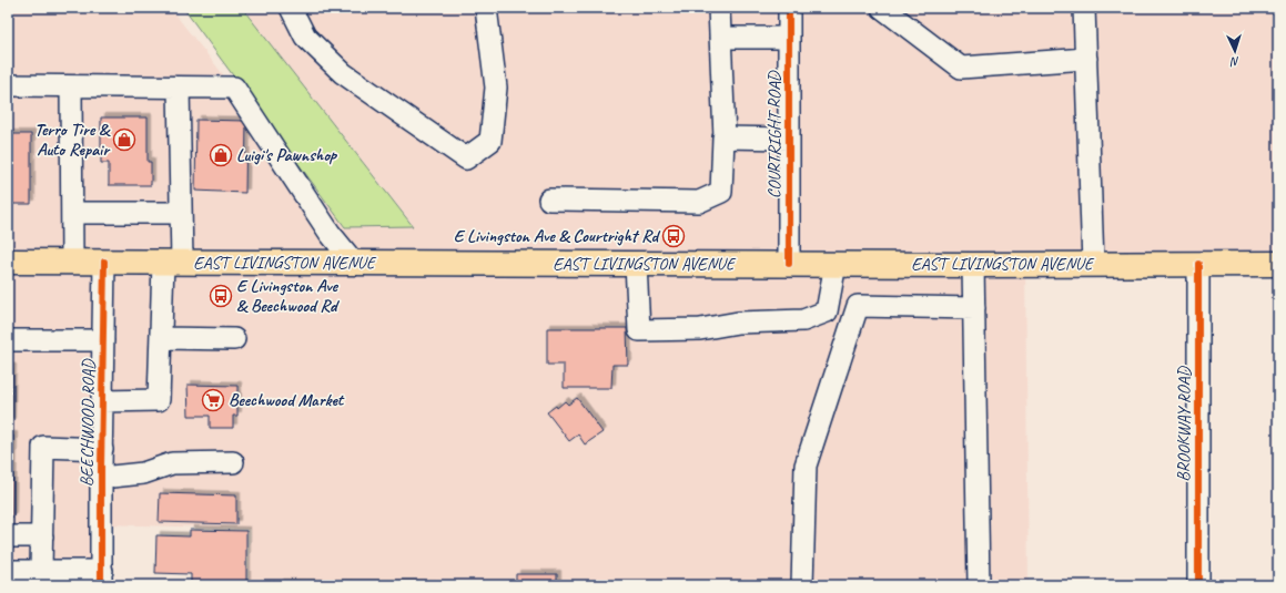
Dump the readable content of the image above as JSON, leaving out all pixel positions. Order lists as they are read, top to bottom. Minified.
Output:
{"streets":{"main road":["EAST LIVINGSTON AVENUE"],"street":["COURTRIGHT ROAD","BEECHWOOD ROAD","BROOKWAY ROAD"]},"crossings":[["COURTRIGHT ROAD","EAST LIVINGSTON AVENUE"],["EAST LIVINGSTON AVENUE","BEECHWOOD ROAD"],["EAST LIVINGSTON AVENUE","BROOKWAY ROAD"]],"places":{"shop":["Terro Tire & Auto Repair","Luigi's Pawnshop"],"bus stop":["E Livingston Ave & Courtright Rd","E Livingston Ave & Beechwood Rd"],"supermarket":["Beechwood Market"]},"north":"bottom"}
